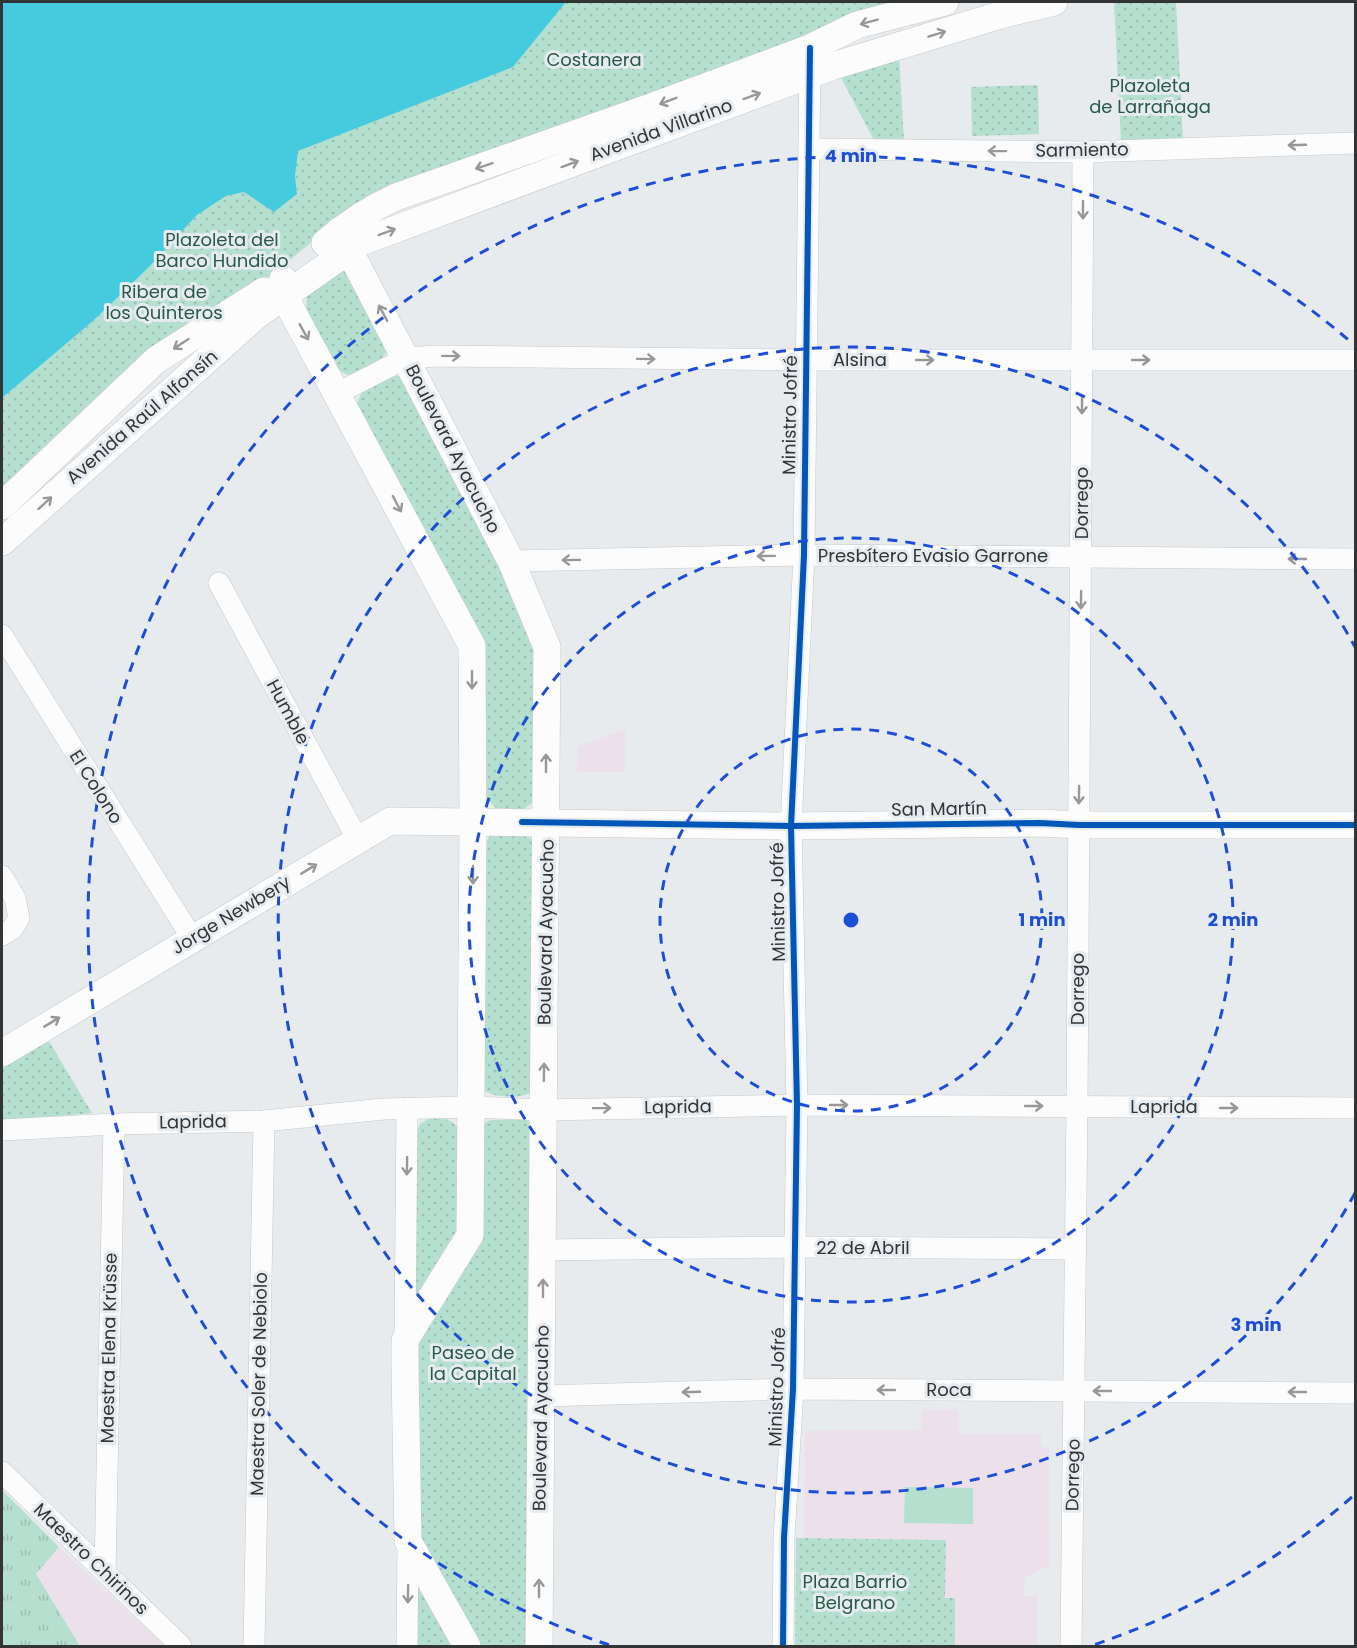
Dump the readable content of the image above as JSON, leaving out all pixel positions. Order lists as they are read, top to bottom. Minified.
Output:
{"streets":{"main road":["Avenida Villarino","Avenida Raúl Alfonsín","Boulevard Ayacucho","San Martín","Jorge Newbery"],"street":["Sarmiento","Alsina","Ministro Jofré","Dorrego","Presbítero Evasio Garrone","Humble","El Colono","Laprida","22 de Abril","Maestra Elena Krüsse","Maestra Soler de Nebiolo","Roca","Maestro Chirinos"]},"crossings":[["Avenida Villarino","Ministro Jofré"],["Avenida Villarino","Avenida Raúl Alfonsín"],["Avenida Villarino","Boulevard Ayacucho"],["Sarmiento","Ministro Jofré"],["Sarmiento","Dorrego"],["Alsina","Ministro Jofré"],["Alsina","Boulevard Ayacucho"],["Alsina","Dorrego"],["Ministro Jofré","Presbítero Evasio Garrone"],["Ministro Jofré","San Martín"],["Ministro Jofré","Laprida"],["Ministro Jofré","22 de Abril"],["Ministro Jofré","Roca"],["Boulevard Ayacucho","Presbítero Evasio Garrone"],["Boulevard Ayacucho","San Martín"],["Boulevard Ayacucho","Laprida"],["Boulevard Ayacucho","22 de Abril"],["Boulevard Ayacucho","Roca"],["Dorrego","Presbítero Evasio Garrone"],["Dorrego","San Martín"],["Dorrego","Laprida"],["Dorrego","22 de Abril"],["Dorrego","Roca"],["Humble","Jorge Newbery"],["El Colono","Jorge Newbery"],["San Martín","Jorge Newbery"],["Laprida","Maestra Elena Krüsse"],["Laprida","Maestra Soler de Nebiolo"],["Maestra Elena Krüsse","Maestro Chirinos"]],"one_way":["Sarmiento","Alsina","Dorrego","Presbítero Evasio Garrone","Jorge Newbery","Laprida","Roca"],"parks":["Costanera","Plazoleta de Larrañaga","Plazoleta del Barco Hundido","Ribera de los Quinteros","Paseo de la Capital","Plaza Barrio Belgrano"],"rings":["4 min","1 min","2 min","3 min"]}
